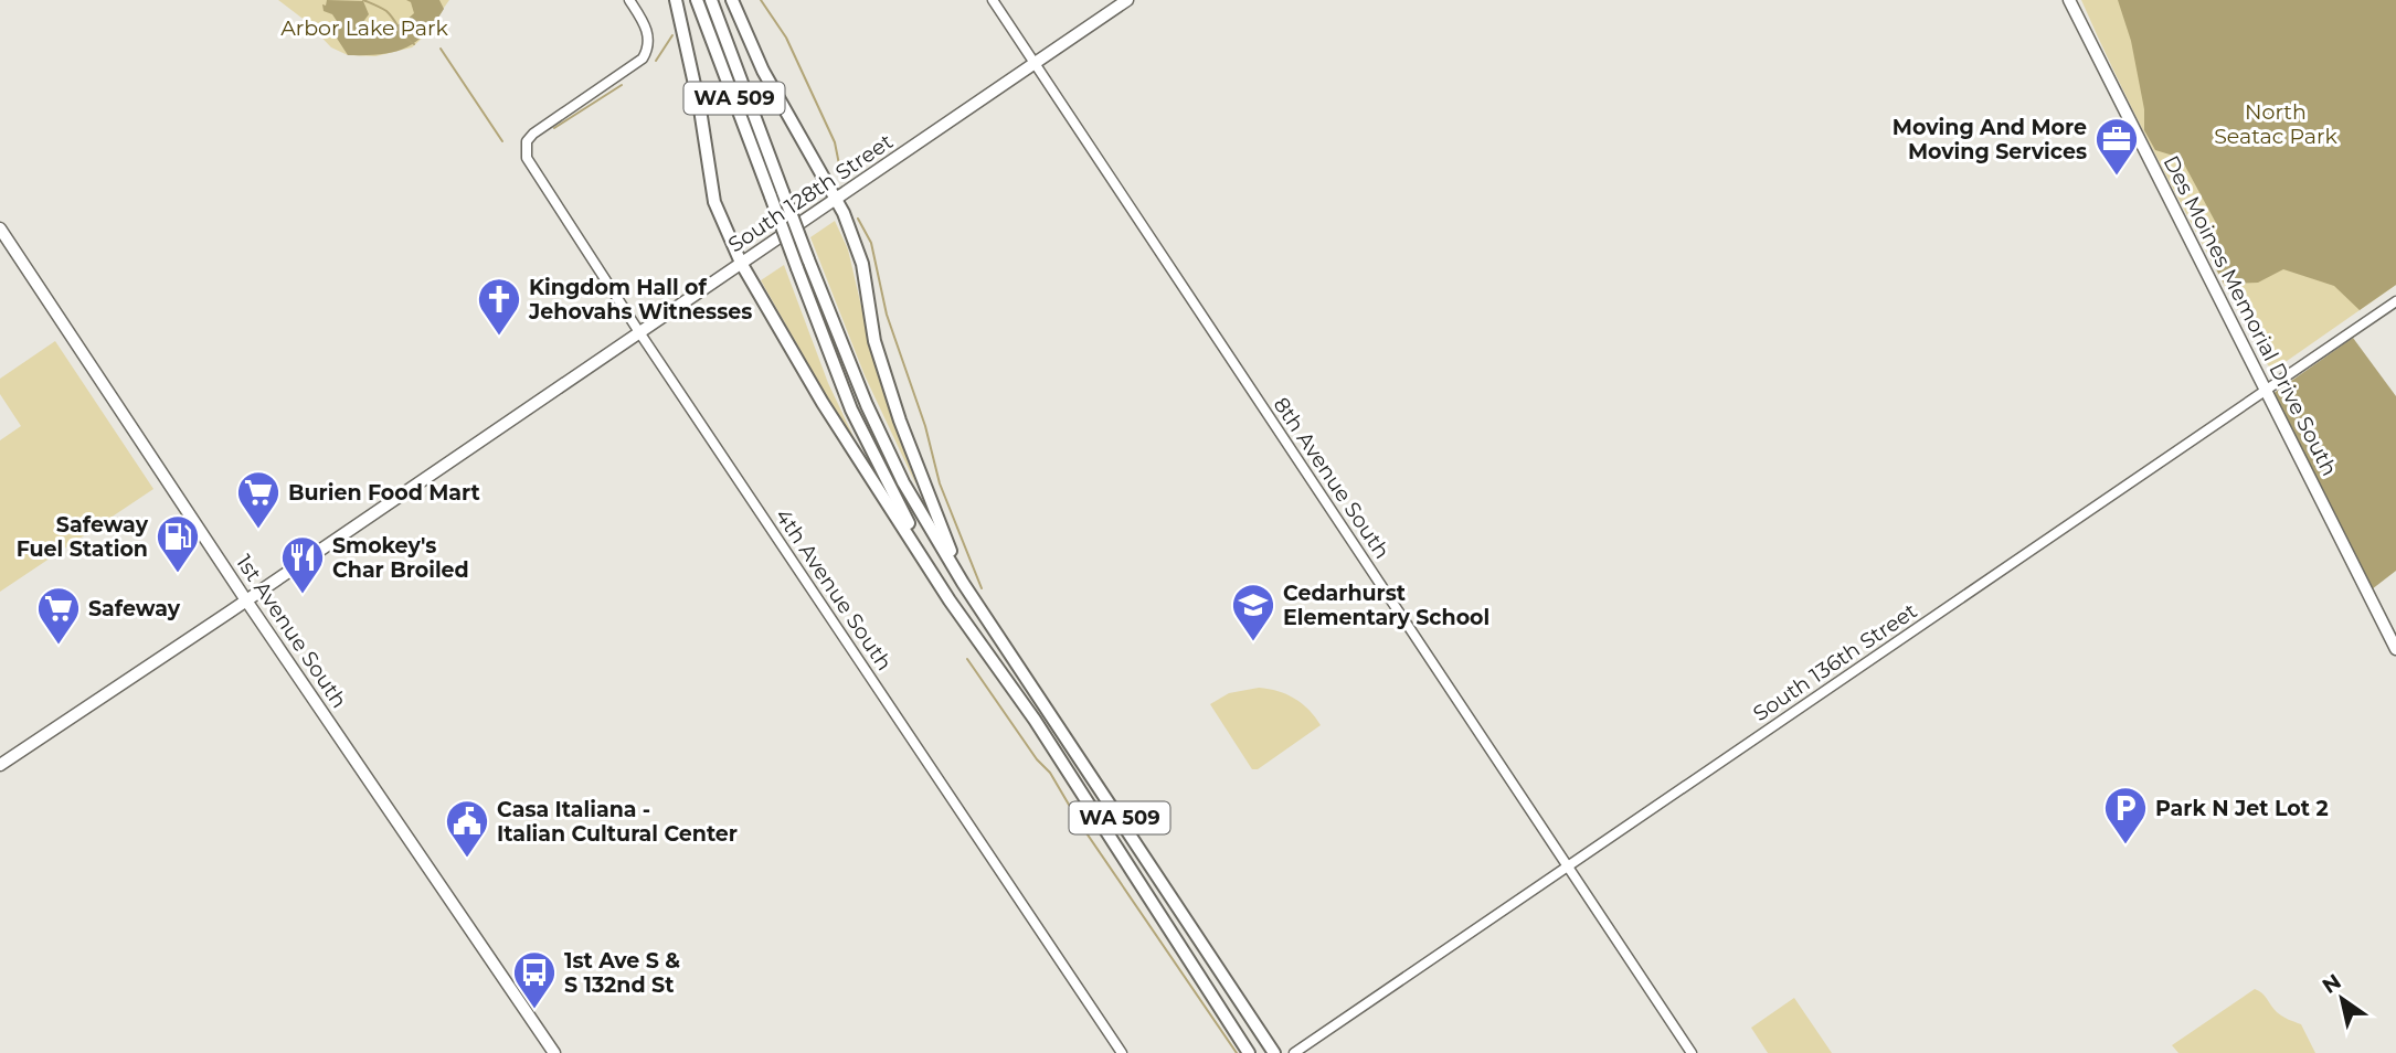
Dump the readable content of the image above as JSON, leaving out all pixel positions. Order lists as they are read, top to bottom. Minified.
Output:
{"streets":{"highway":["WA 509"],"main road":["South 128th Street","Des Moines Memorial Drive South","1st Avenue South"],"street":["8th Avenue South","4th Avenue South","South 136th Street"]},"crossings":[["South 128th Street","8th Avenue South"],["South 128th Street","4th Avenue South"],["South 128th Street","1st Avenue South"],["Des Moines Memorial Drive South","South 136th Street"],["8th Avenue South","South 136th Street"]],"parks":["Arbor Lake Park","North Seatac Park"],"places":{"office":["Moving And More Moving Services"],"church":["Kingdom Hall of Jehovahs Witnesses"],"supermarket":["Burien Food Mart","Safeway"],"fuel station":["Safeway Fuel Station"],"restaurant":["Smokey's Char Broiled"],"school or university":["Cedarhurst Elementary School"],"parking":["Park N Jet Lot 2"],"public building":["Casa Italiana - Italian Cultural Center"],"bus stop":["1st Ave S & S 132nd St"]},"north":"top left"}
